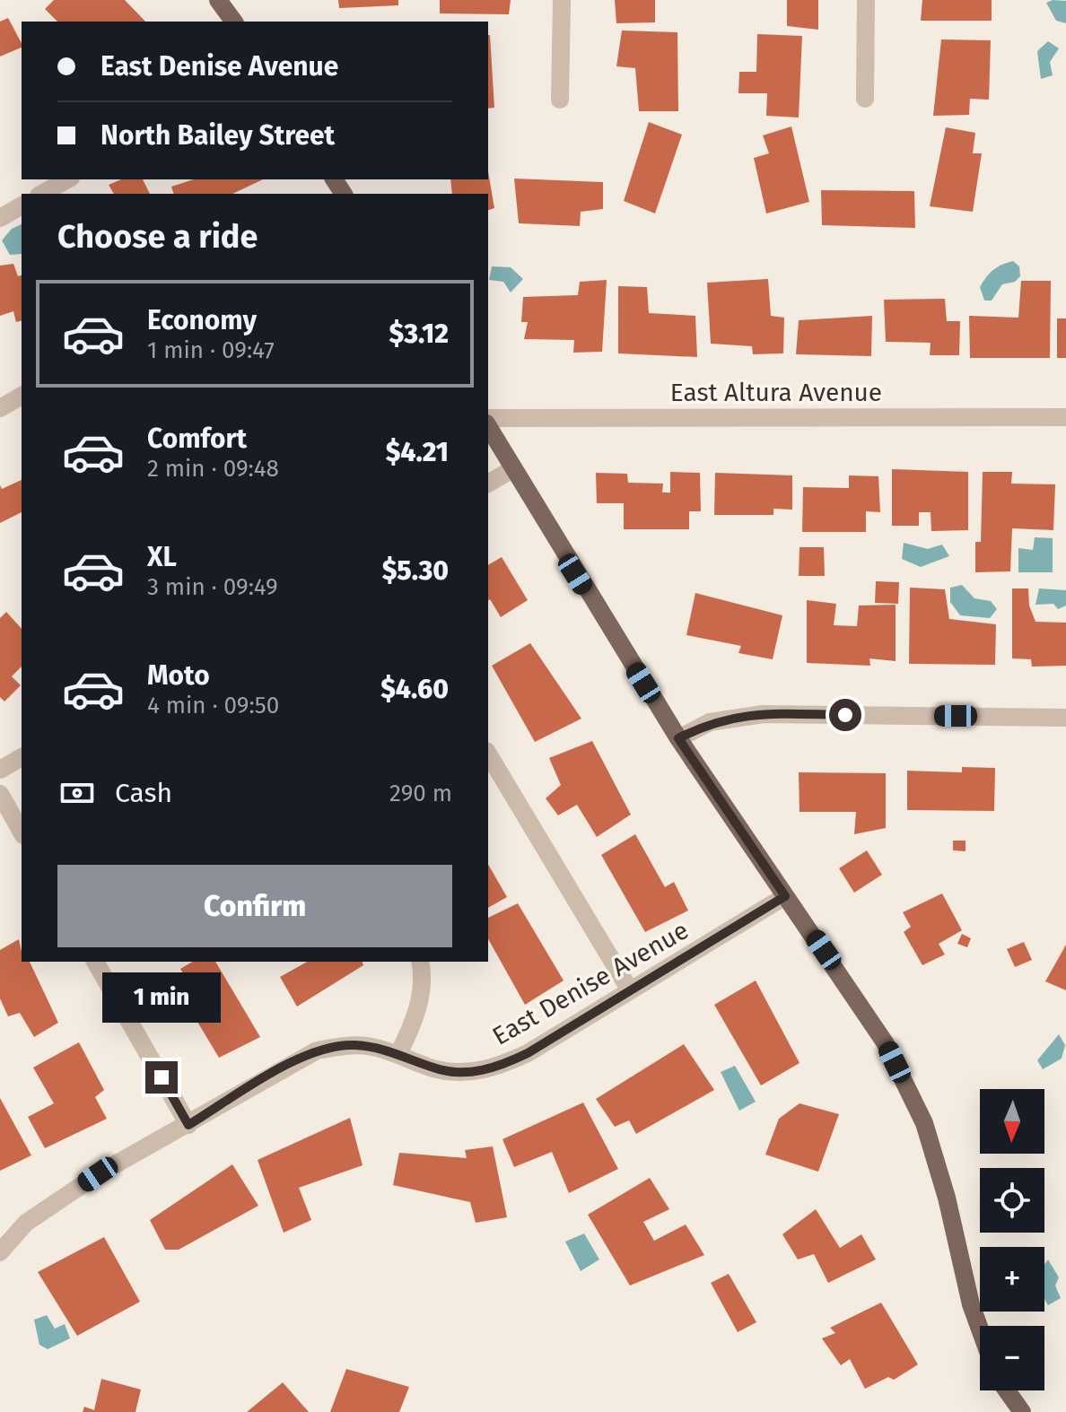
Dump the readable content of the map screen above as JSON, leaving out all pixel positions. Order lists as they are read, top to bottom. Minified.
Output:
{"streets":{"street":["East Altura Avenue","East Denise Avenue"]},"north":"bottom","page":{"banner":["East Denise Avenue","North Bailey Street"],"heading":"Choose a ride","list":[{"name":"Economy","note":"1 min · 09:47","value":"$3.12"},{"name":"Comfort","note":"2 min · 09:48","value":"$4.21"},{"name":"XL","note":"3 min · 09:49","value":"$5.30"},{"name":"Moto","note":"4 min · 09:50","value":"$4.60"}],"pay":["Cash","290 m"],"buttons":"Confirm","bubble":"1 min","map_buttons":["+","−"]}}
